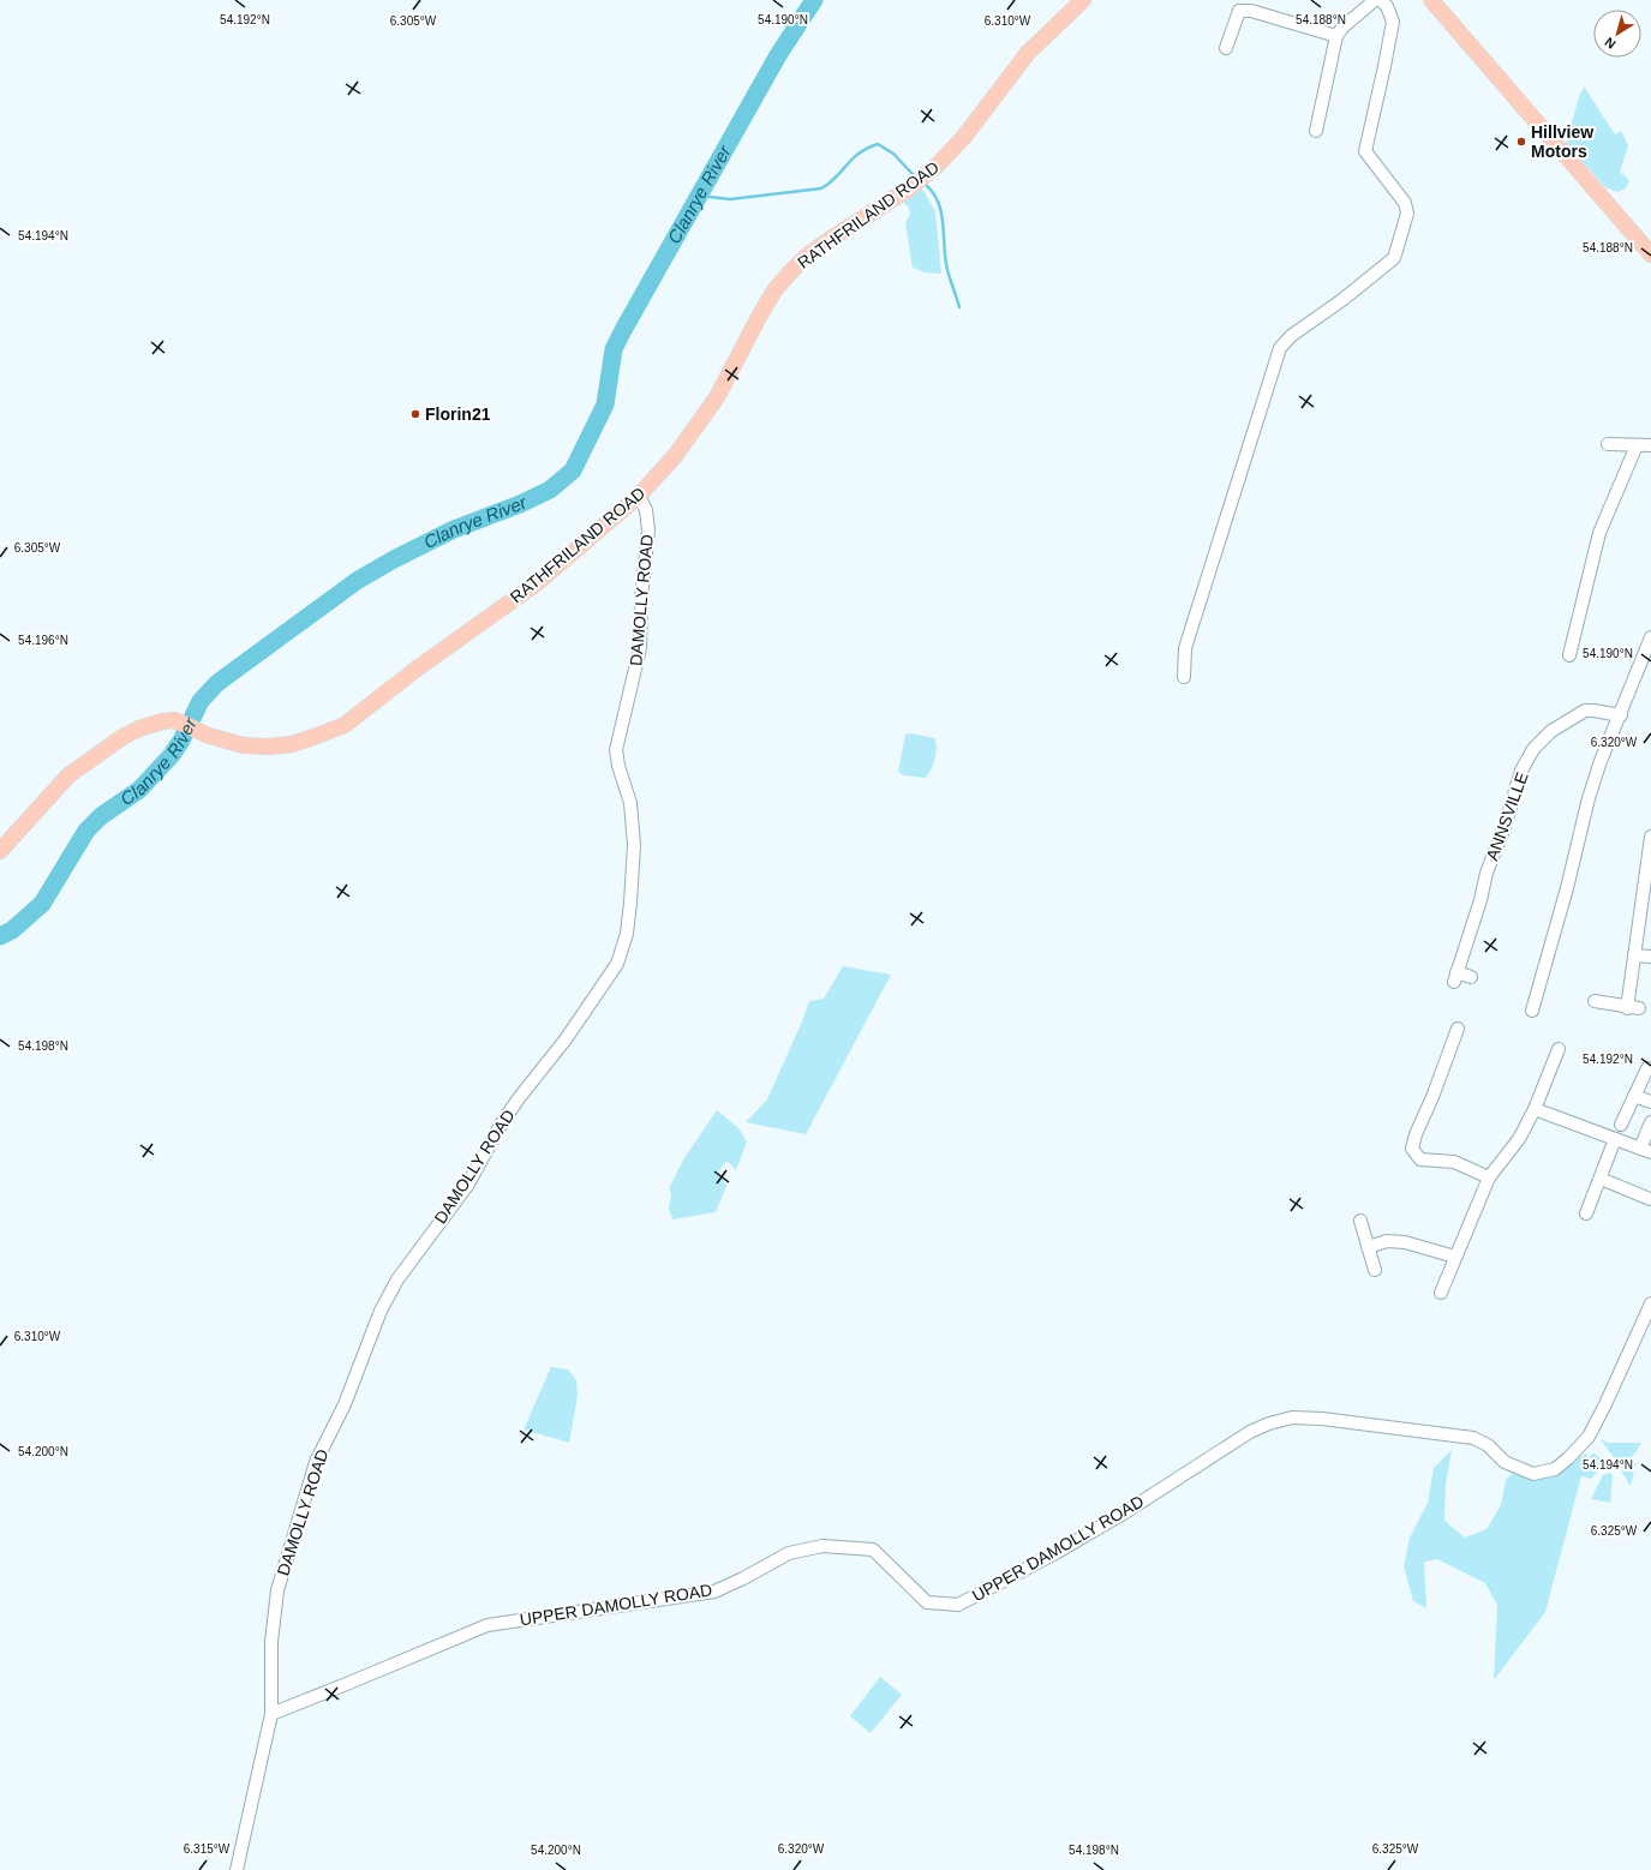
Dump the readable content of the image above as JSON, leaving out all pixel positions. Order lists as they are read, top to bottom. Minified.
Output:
{"streets":{"main road":["RATHFRILAND ROAD"],"street":["DAMOLLY ROAD","ANNSVILLE","UPPER DAMOLLY ROAD"]},"crossings":[["RATHFRILAND ROAD","DAMOLLY ROAD"],["DAMOLLY ROAD","UPPER DAMOLLY ROAD"]],"water":["Clanrye River"],"places":["Hillview Motors","Florin21"],"north":"bottom left","coordinates":["54.190°N","54.188°N","54.192°N","6.305°W","6.310°W","54.194°N","54.196°N","6.320°W","54.198°N","54.200°N","6.325°W","6.315°W"]}
